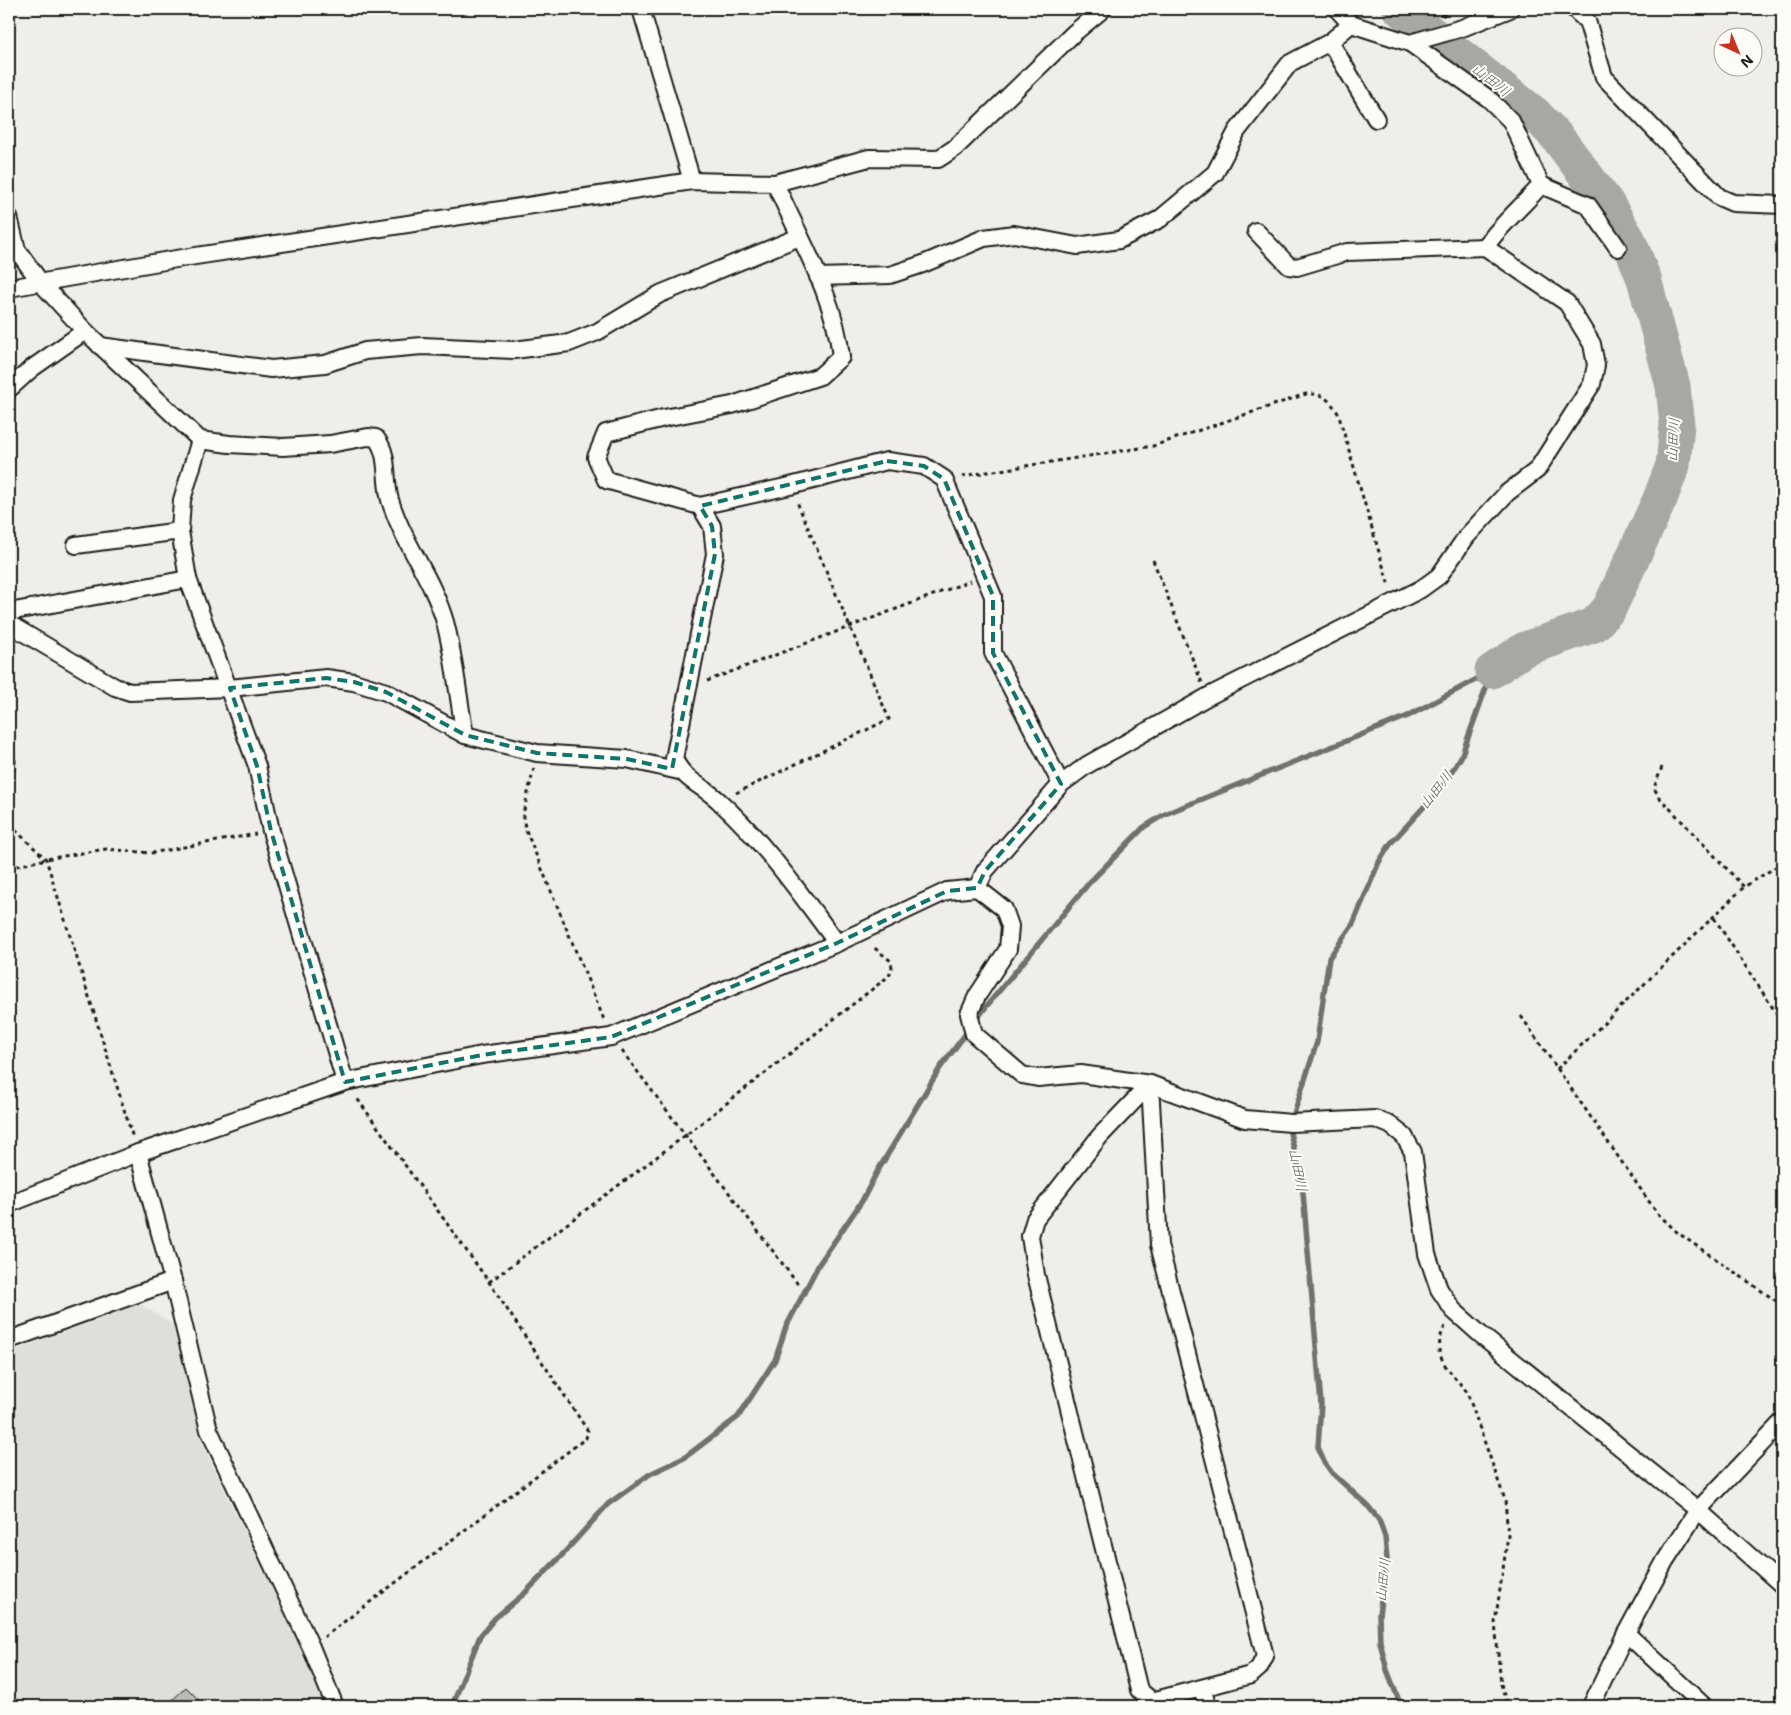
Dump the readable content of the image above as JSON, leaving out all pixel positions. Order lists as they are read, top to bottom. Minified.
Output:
{"water":["山田川"],"north":"bottom right"}
